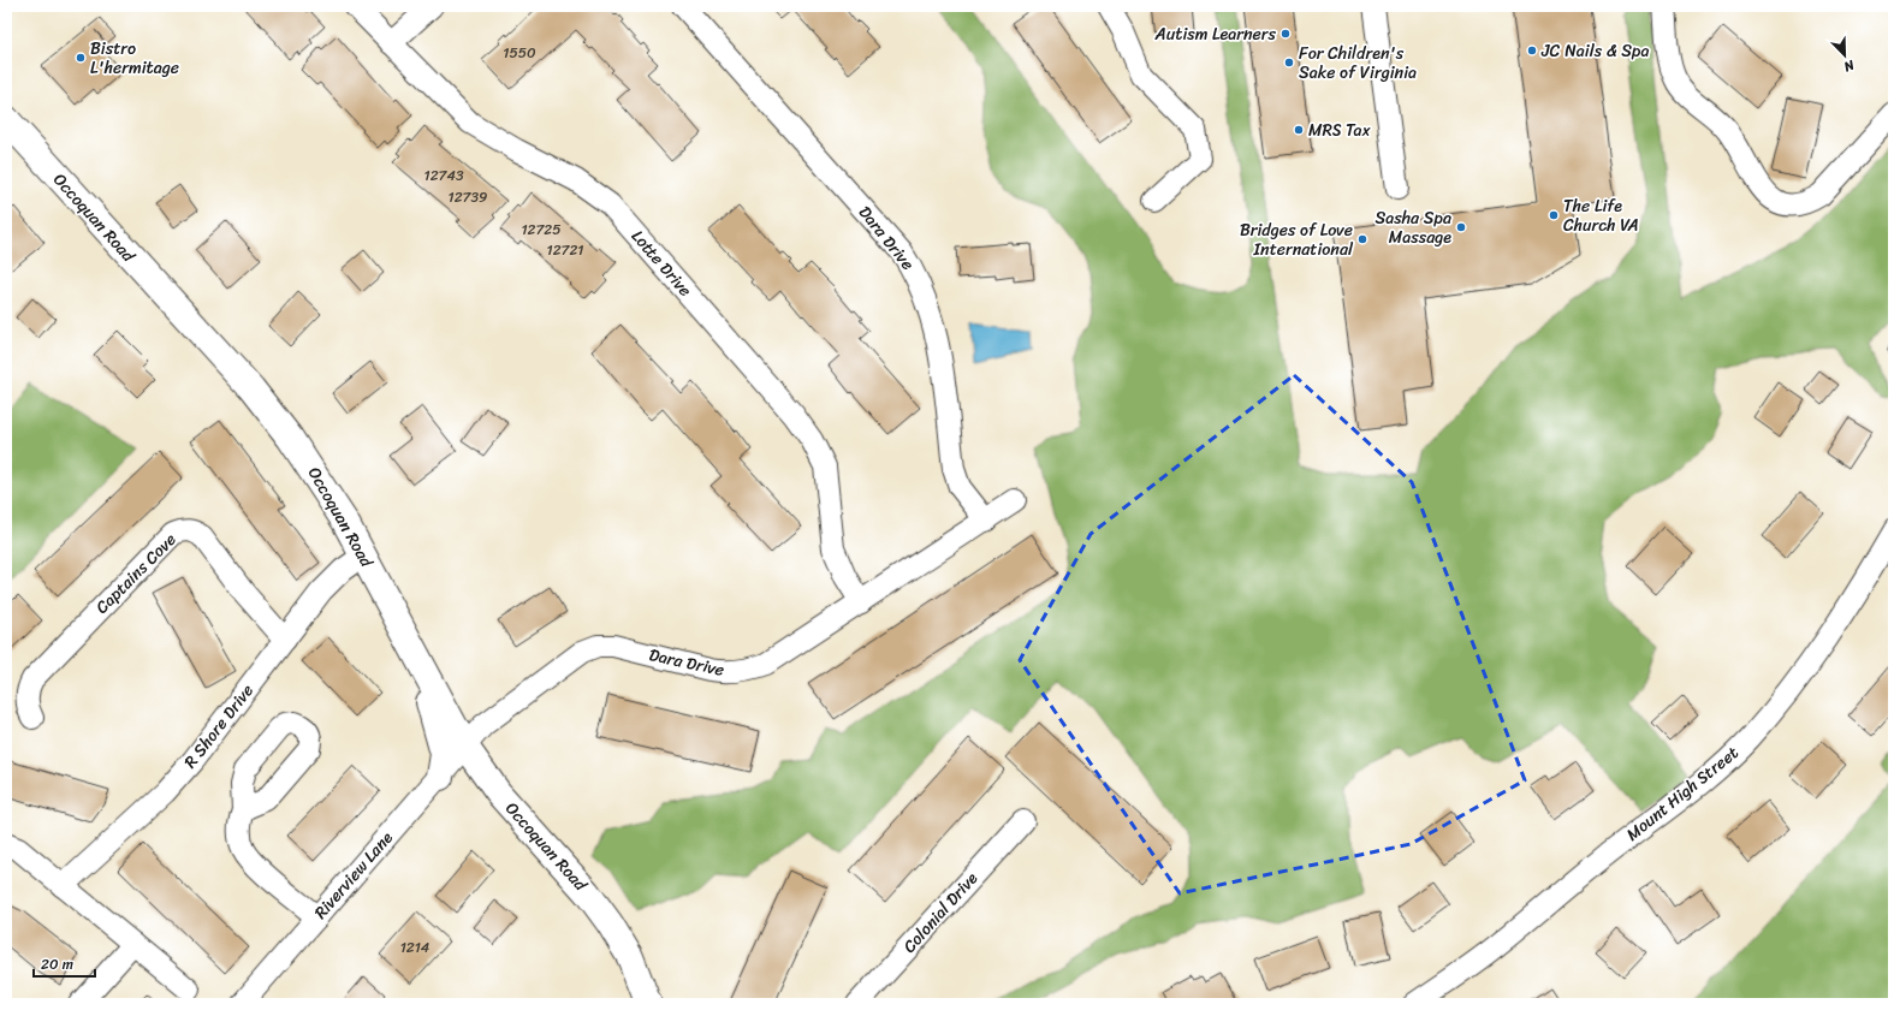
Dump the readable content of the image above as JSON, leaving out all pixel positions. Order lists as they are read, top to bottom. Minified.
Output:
{"streets":{"street":["Occoquan Road","Dara Drive","Lotte Drive","Captains Cove","R Shore Drive","Mount High Street","Riverview Lane","Colonial Drive"]},"crossings":[["Occoquan Road","Dara Drive"],["Occoquan Road","R Shore Drive"],["Occoquan Road","Riverview Lane"],["Dara Drive","Lotte Drive"],["Dara Drive","Riverview Lane"],["Captains Cove","R Shore Drive"]],"places":["Autism Learners","JC Nails & Spa","Bistro L'hermitage","For Children's Sake of Virginia","MRS Tax","The Life Church VA","Sasha Spa Massage","Bridges of Love International"],"house_numbers":["1550","12743","12739","12725","12721","1214"],"scale_bar":"20 m","north":"bottom right"}
